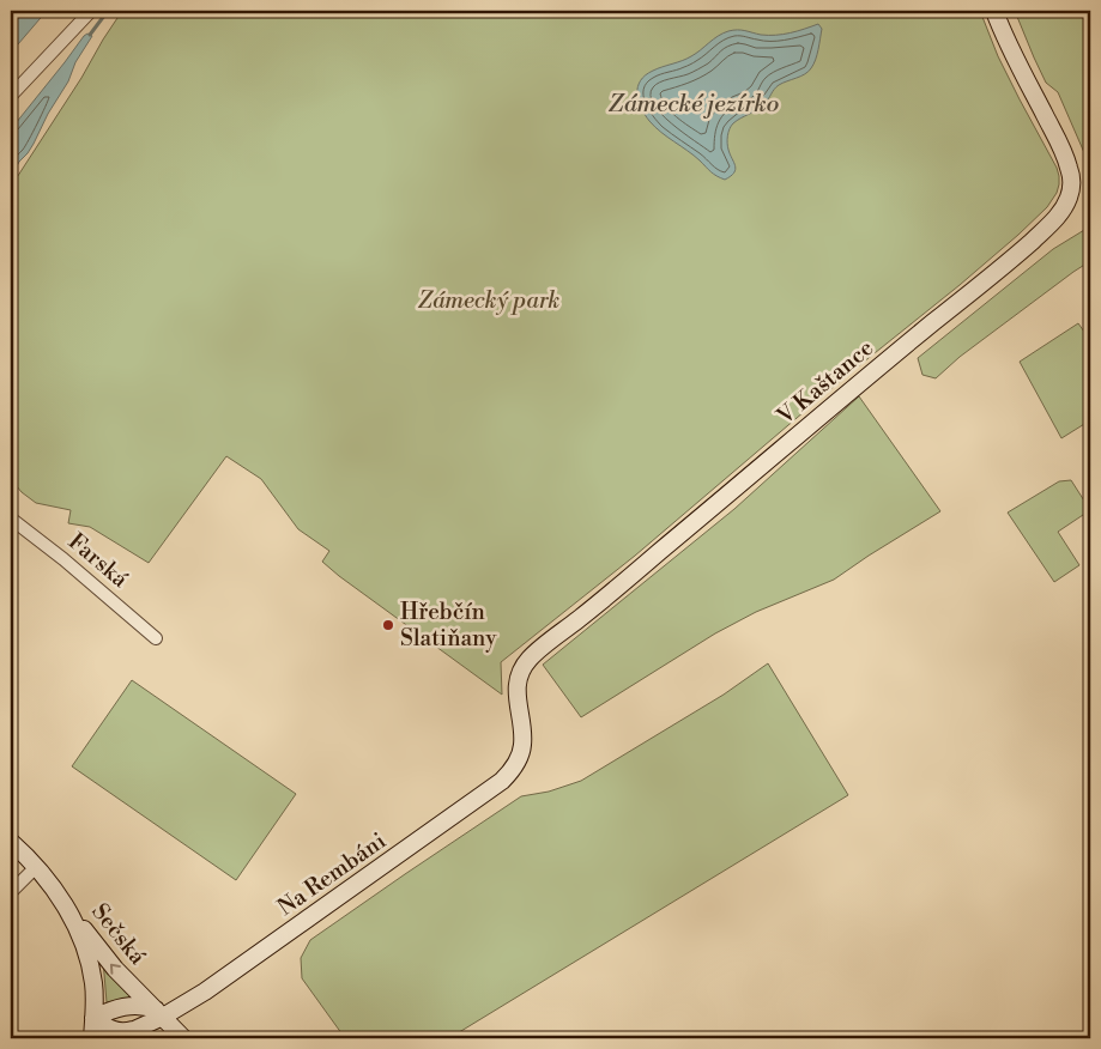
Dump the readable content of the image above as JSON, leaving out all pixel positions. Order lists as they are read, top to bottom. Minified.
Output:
{"streets":{"street":["V Kaštance","Farská","Na Rembáni","Sečská"]},"crossings":[["V Kaštance","Na Rembáni"],["Na Rembáni","Sečská"]],"water":["Zámecké jezírko"],"parks":["Zámecký park"],"places":["Hřebčín Slatiňany"]}
